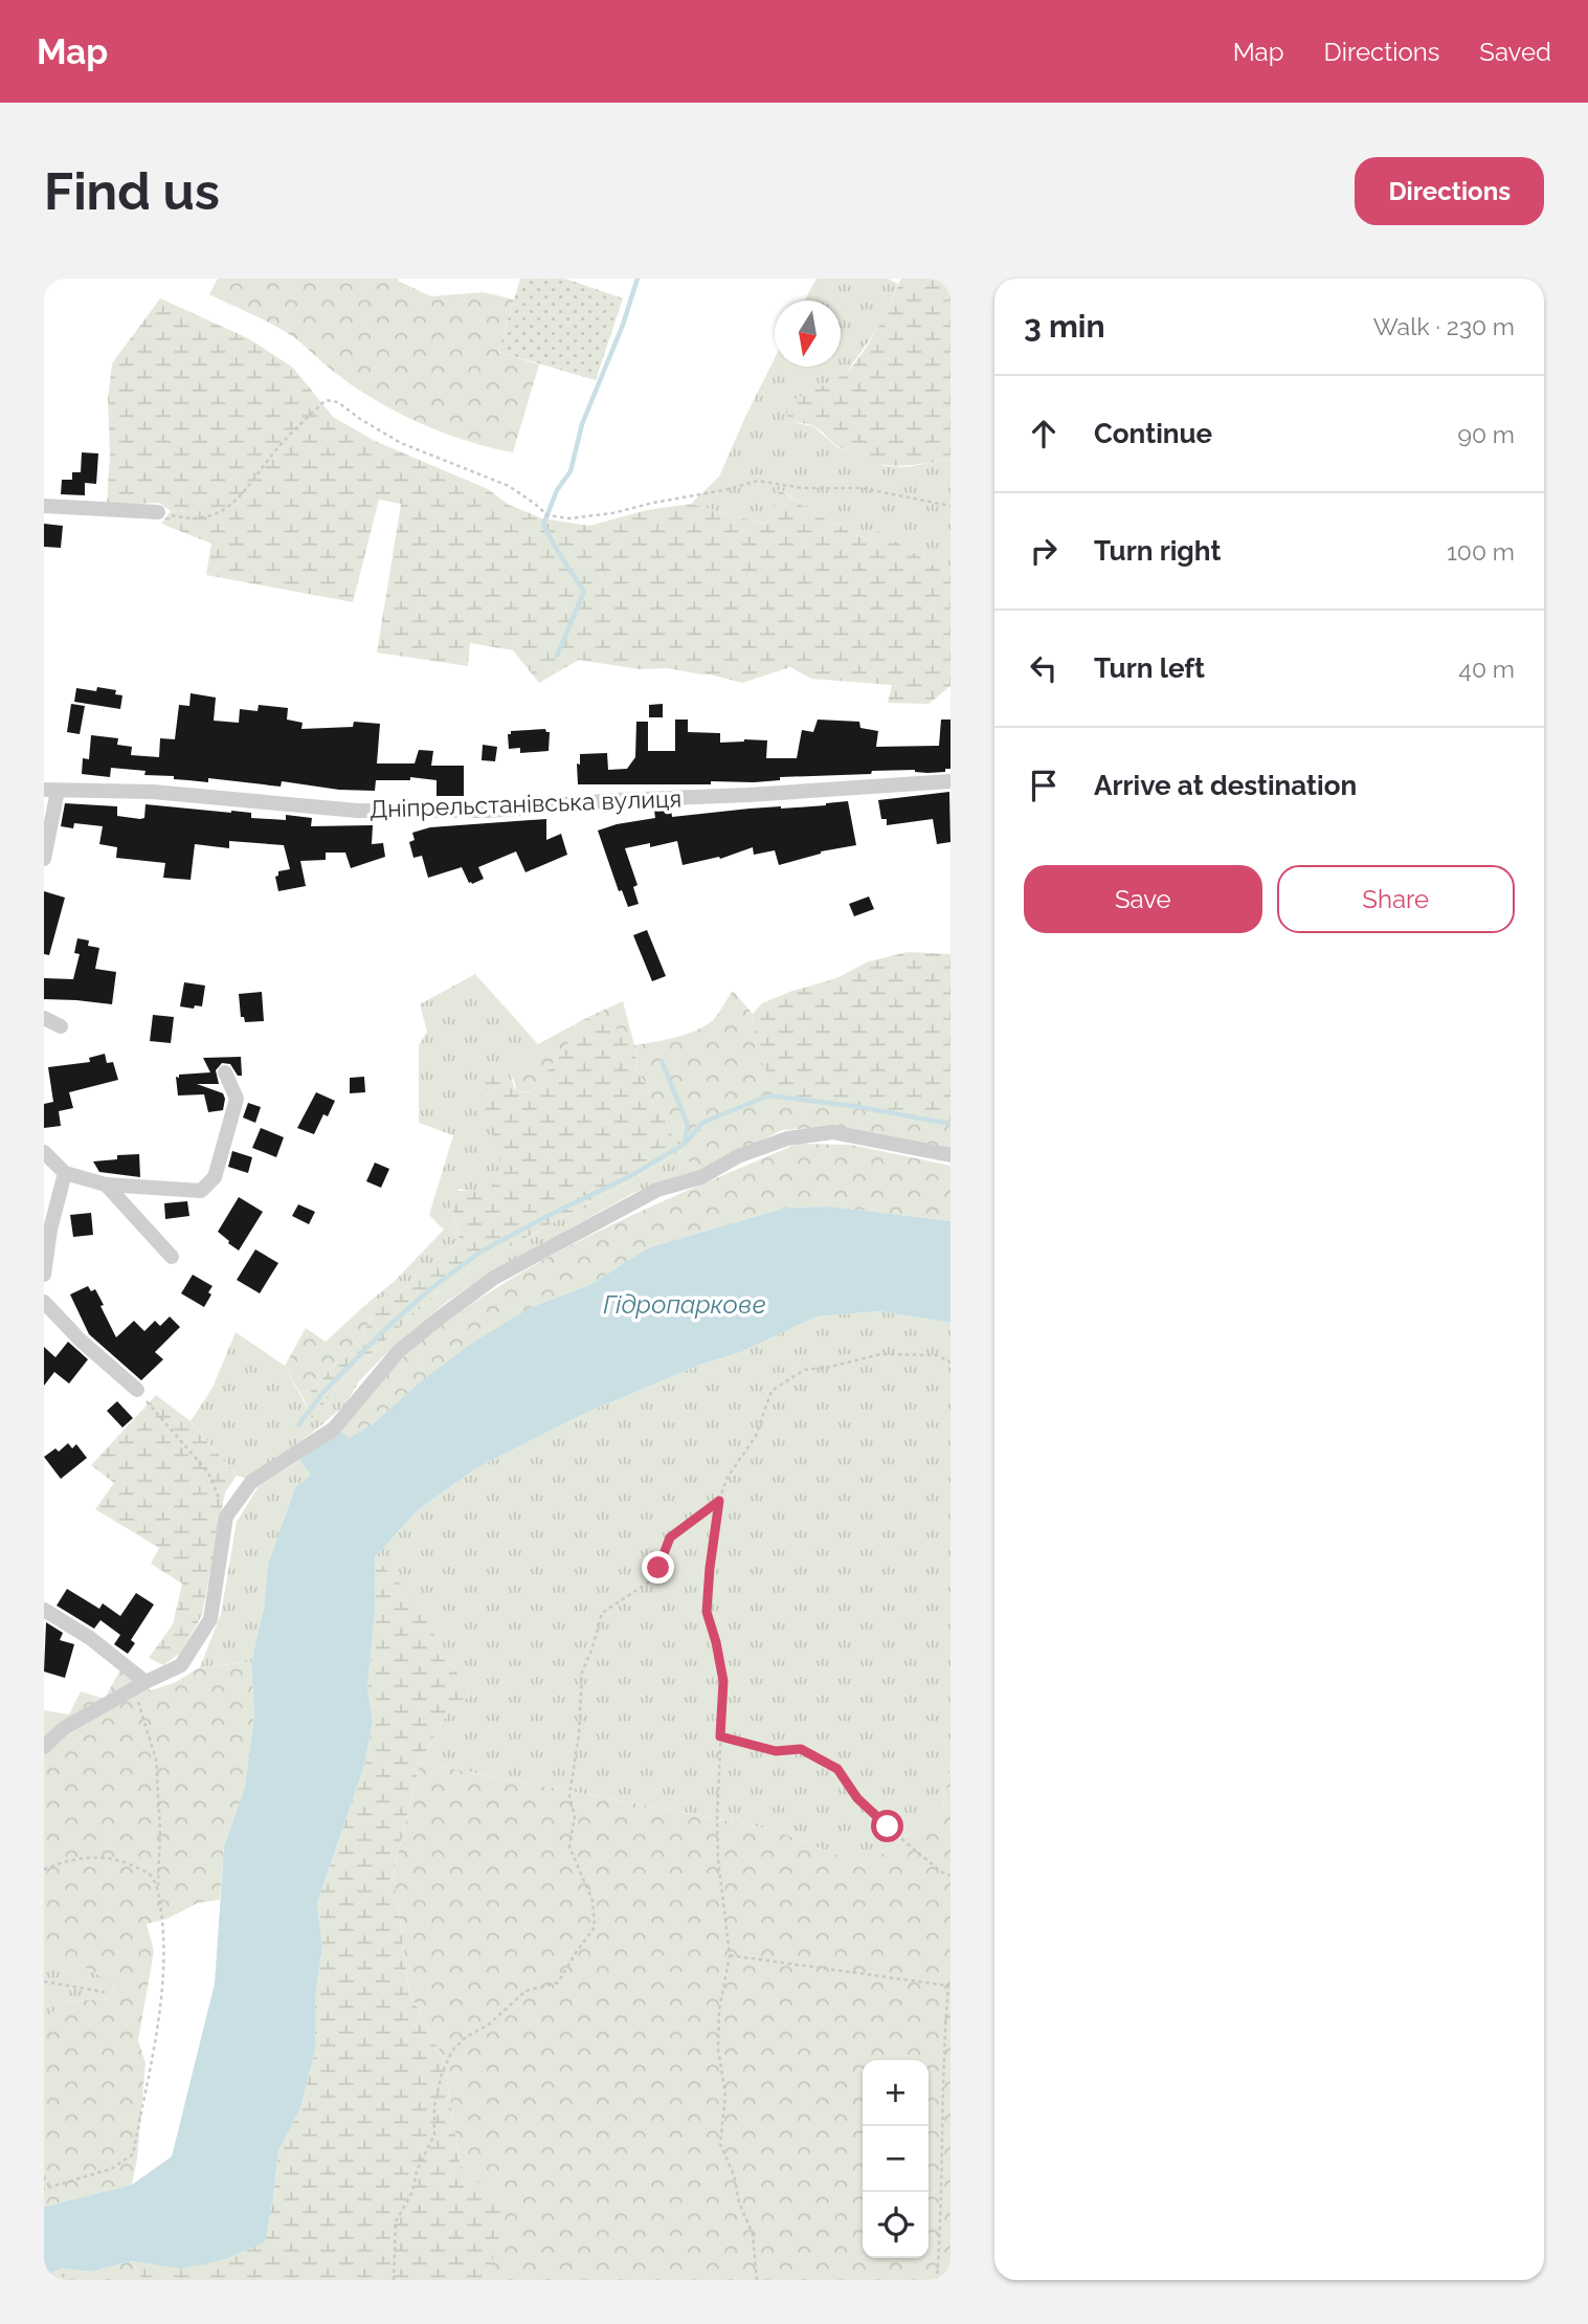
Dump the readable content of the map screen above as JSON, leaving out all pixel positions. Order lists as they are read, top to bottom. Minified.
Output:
{"streets":{"street":["Дніпрельстанівська вулиця"]},"water":["Гідропаркове"],"north":"bottom","page":{"header":"Map","nav":["Map","Directions","Saved"],"buttons":["Directions",["Save","Share"]],"title":"Find us","heading":["3 min","Walk · 230 m"],"list":[["Continue","90 m"],["Turn right","100 m"],["Turn left","40 m"],"Arrive at destination"],"map_buttons":["+","−"]}}
